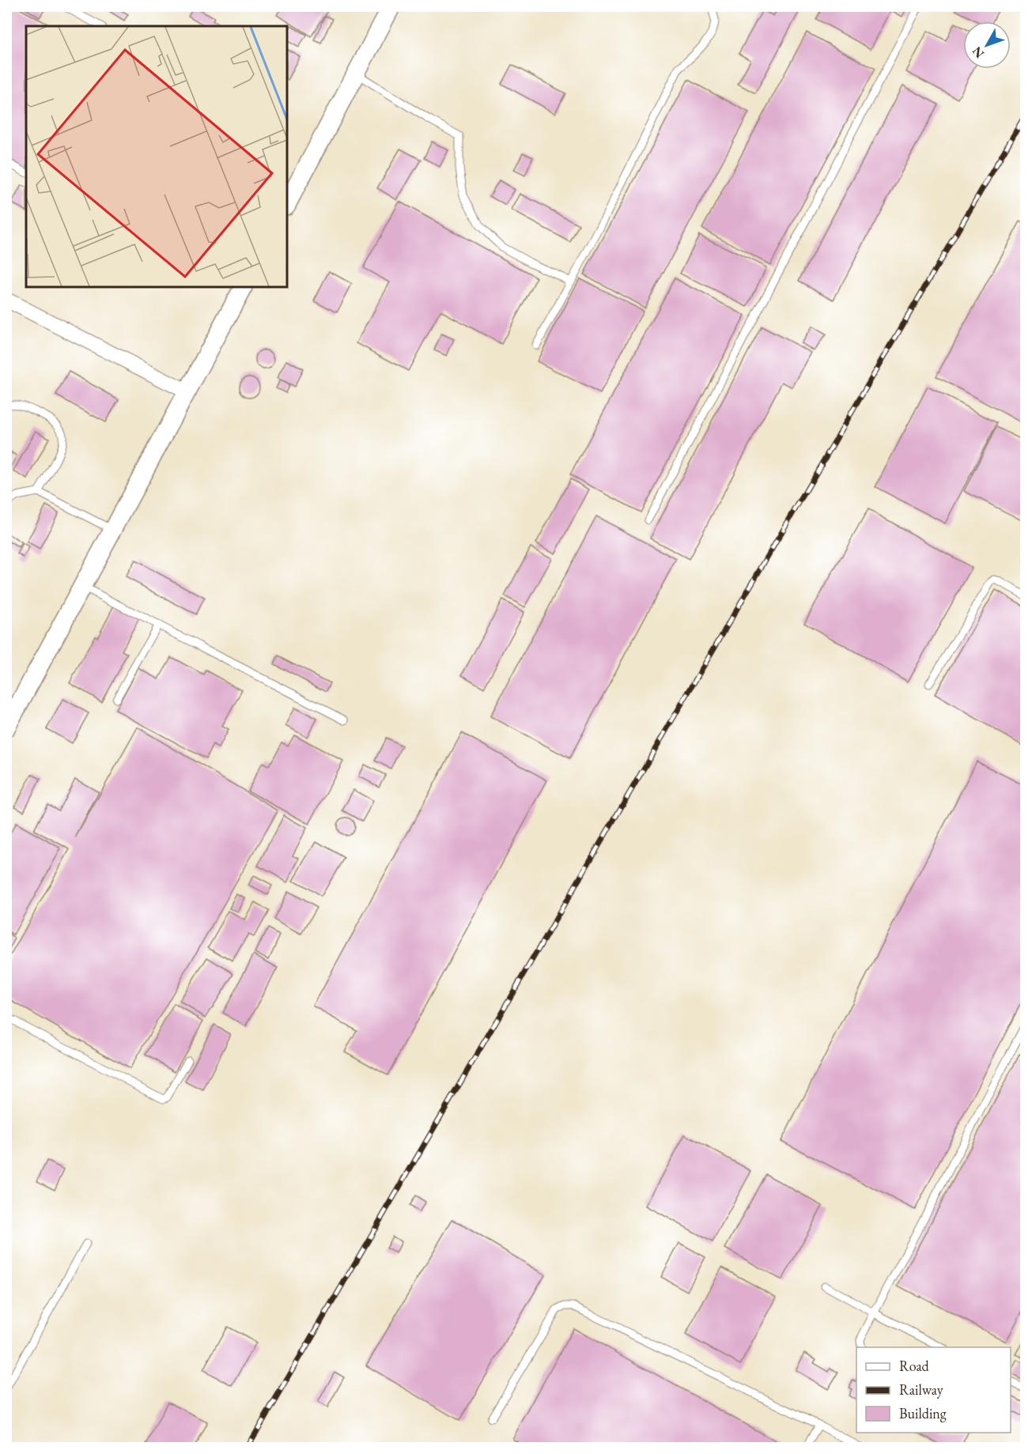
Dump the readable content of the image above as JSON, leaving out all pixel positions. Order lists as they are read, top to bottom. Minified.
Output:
{"legend":["Road","Railway","Building"],"north":"bottom left"}
